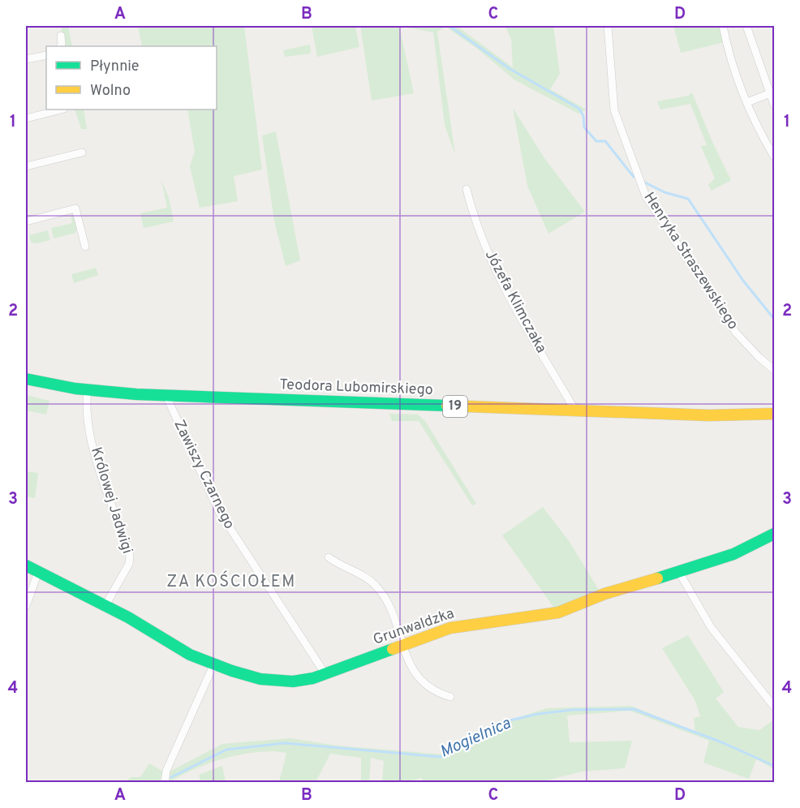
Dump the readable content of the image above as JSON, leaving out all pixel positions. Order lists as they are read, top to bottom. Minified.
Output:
{"streets":{"main road":["Teodora Lubomirskiego","19","Grunwaldzka"],"street":["Henryka Straszewskiego","Józefa Klimczaka","Zawiszy Czarnego","Królowej Jadwigi"]},"crossings":[["Józefa Klimczaka","Teodora Lubomirskiego"],["Teodora Lubomirskiego","Zawiszy Czarnego"],["Teodora Lubomirskiego","Królowej Jadwigi"],["Zawiszy Czarnego","Grunwaldzka"],["Królowej Jadwigi","Grunwaldzka"]],"districts":["ZA KOŚCIOŁEM"],"water":["Mogielnica"],"legend":["Płynnie","Wolno"],"grid":{"columns":["A","B","C","D"],"rows":["1","2","3","4"]}}
